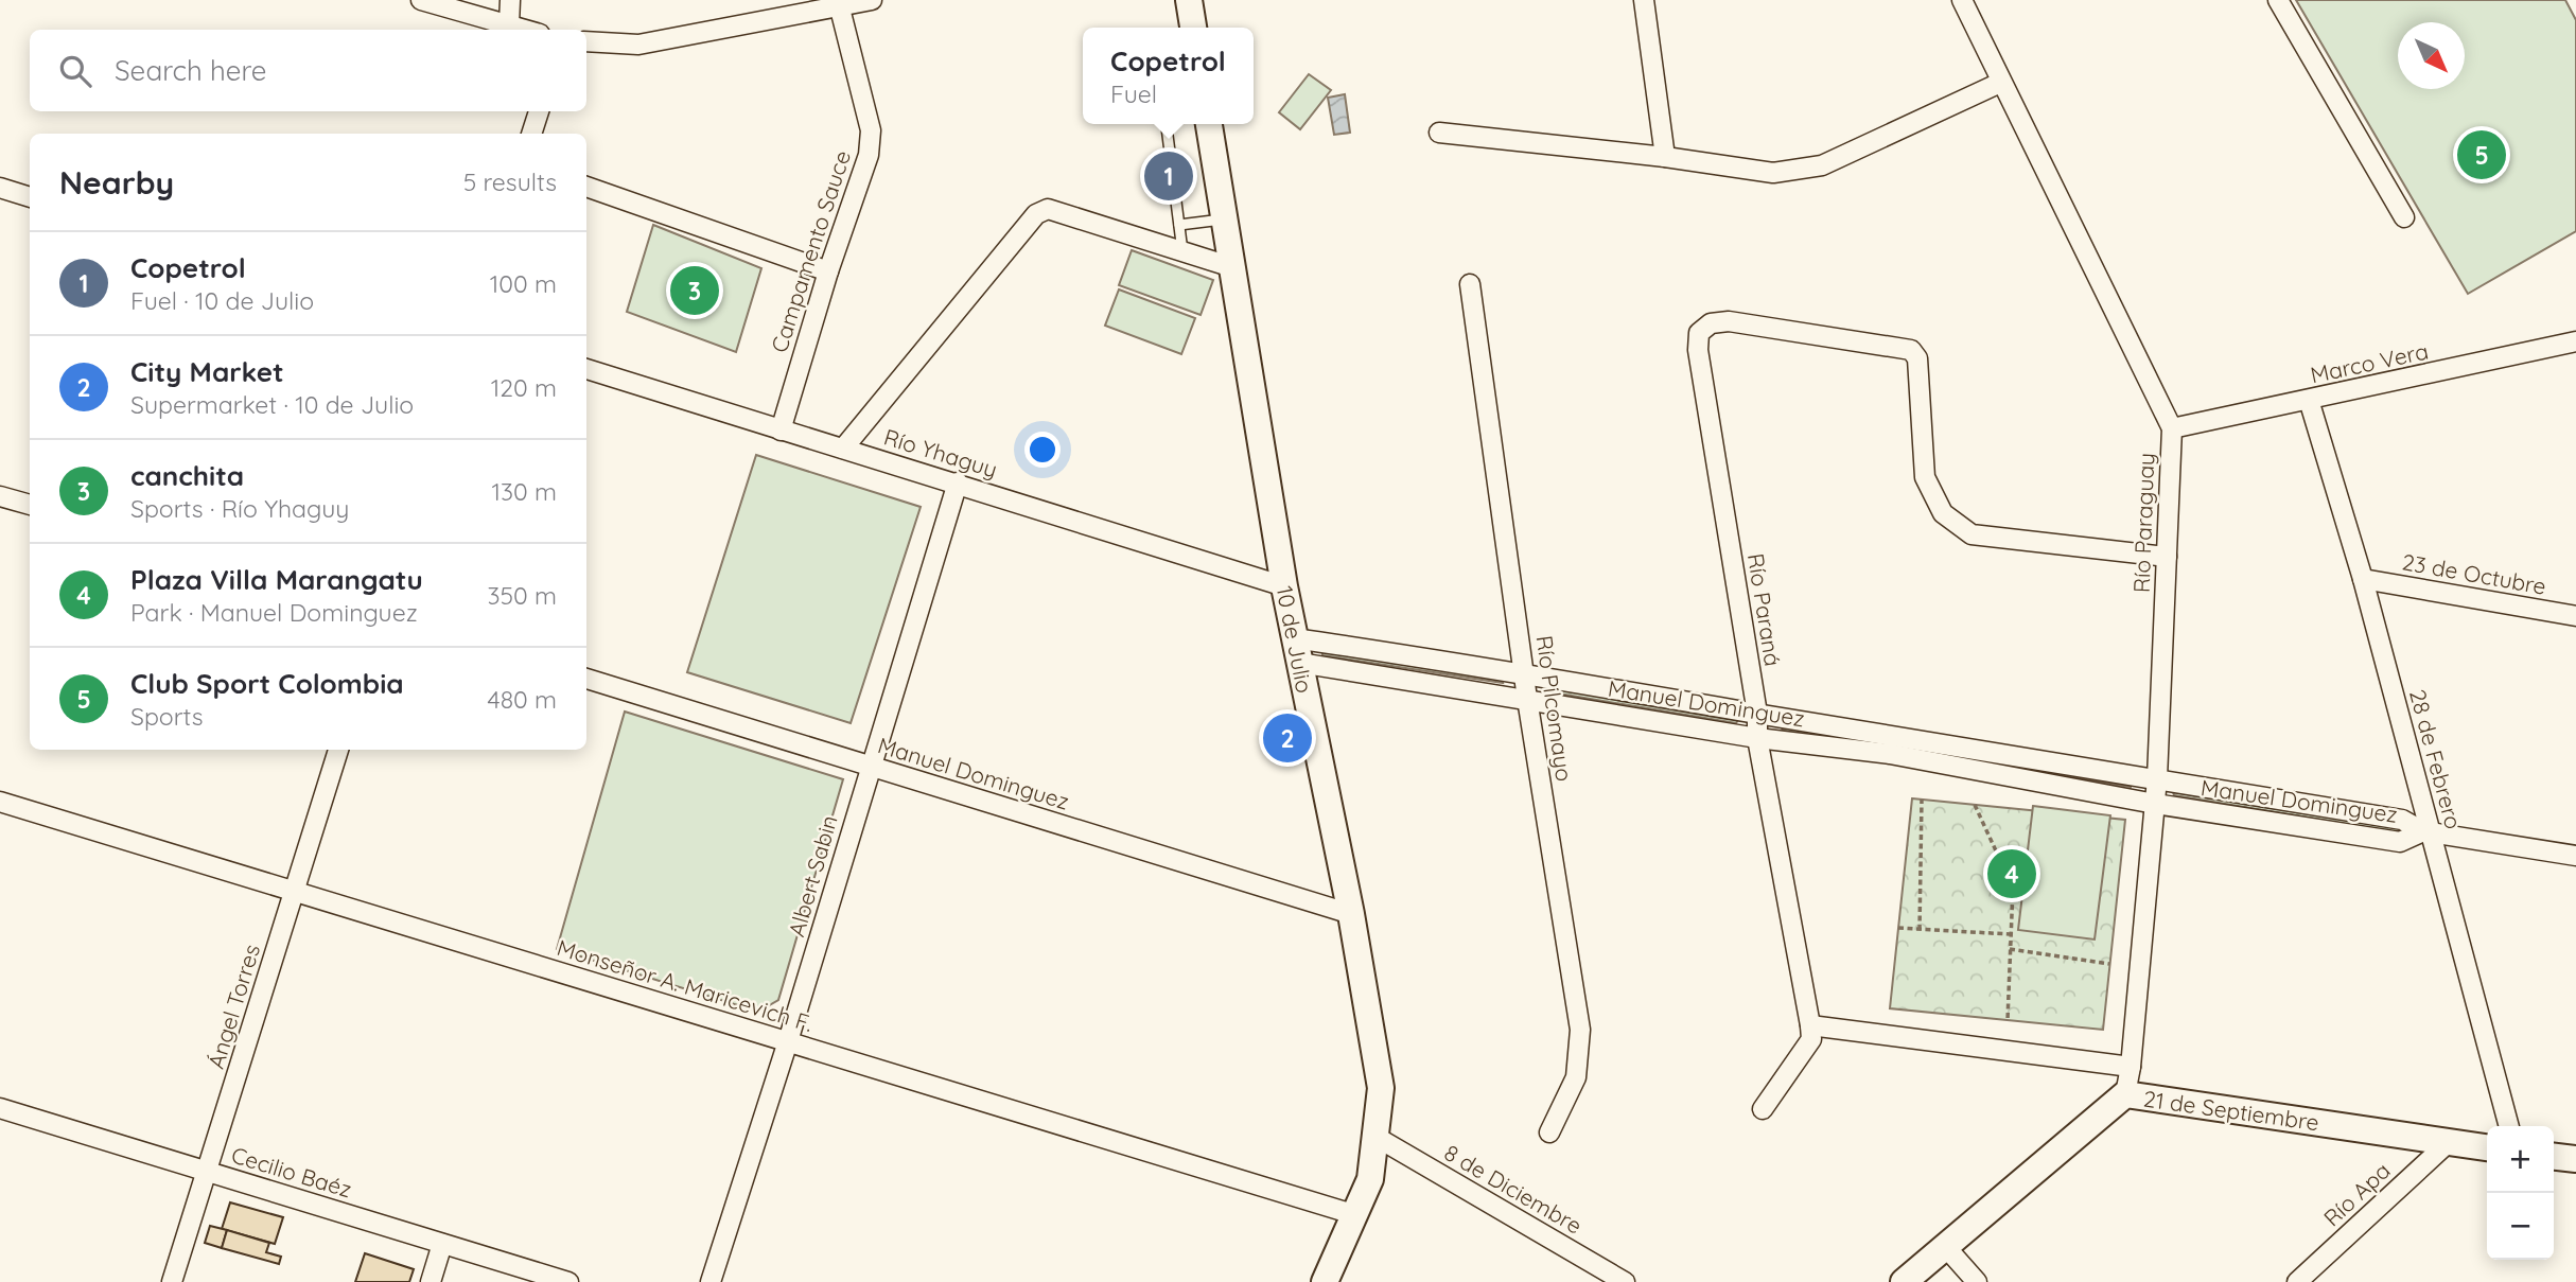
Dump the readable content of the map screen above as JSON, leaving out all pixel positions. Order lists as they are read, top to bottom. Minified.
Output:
{"streets":{"main road":["10 de Julio","21 de Septiembre"],"street":["Campamento Sauce","Marco Vera","Río Yhaguy","Río Paraguay","23 de Octubre","Río Paraná","Manuel Dominguez","Río Pilcomayo","28 de Febrero","Albert Sabin","Monseñor A. Maricevich F.","Ángel Torres","Cecilio Baéz","8 de Diciembre","Río Apa"]},"crossings":[["Campamento Sauce","Río Yhaguy"],["Marco Vera","Río Paraguay"],["Marco Vera","28 de Febrero"],["Río Yhaguy","10 de Julio"],["Río Yhaguy","Albert Sabin"],["Río Paraguay","Río Paraná"],["Río Paraguay","Manuel Dominguez"],["Río Paraguay","21 de Septiembre"],["23 de Octubre","28 de Febrero"],["Río Paraná","Manuel Dominguez"],["Río Paraná","21 de Septiembre"],["10 de Julio","Manuel Dominguez"],["10 de Julio","Monseñor A. Maricevich F."],["10 de Julio","8 de Diciembre"],["Manuel Dominguez","Río Pilcomayo"],["Manuel Dominguez","28 de Febrero"],["Manuel Dominguez","Albert Sabin"],["Albert Sabin","Monseñor A. Maricevich F."],["Monseñor A. Maricevich F.","Ángel Torres"],["Ángel Torres","Cecilio Baéz"],["21 de Septiembre","Río Apa"]],"north":"bottom right","page":{"popup":["Copetrol","Fuel"],"search":"Search here","pins":["5","1","3","2","4"],"heading":["Nearby","5 results"],"list":[{"mark":"1","name":"Copetrol","note":"Fuel · 10 de Julio","value":"100 m"},{"mark":"2","name":"City Market","note":"Supermarket · 10 de Julio","value":"120 m"},{"mark":"3","name":"canchita","note":"Sports · Río Yhaguy","value":"130 m"},{"mark":"4","name":"Plaza Villa Marangatu","note":"Park · Manuel Dominguez","value":"350 m"},{"mark":"5","name":"Club Sport Colombia","note":"Sports","value":"480 m"}],"map_buttons":["+","−"]}}
